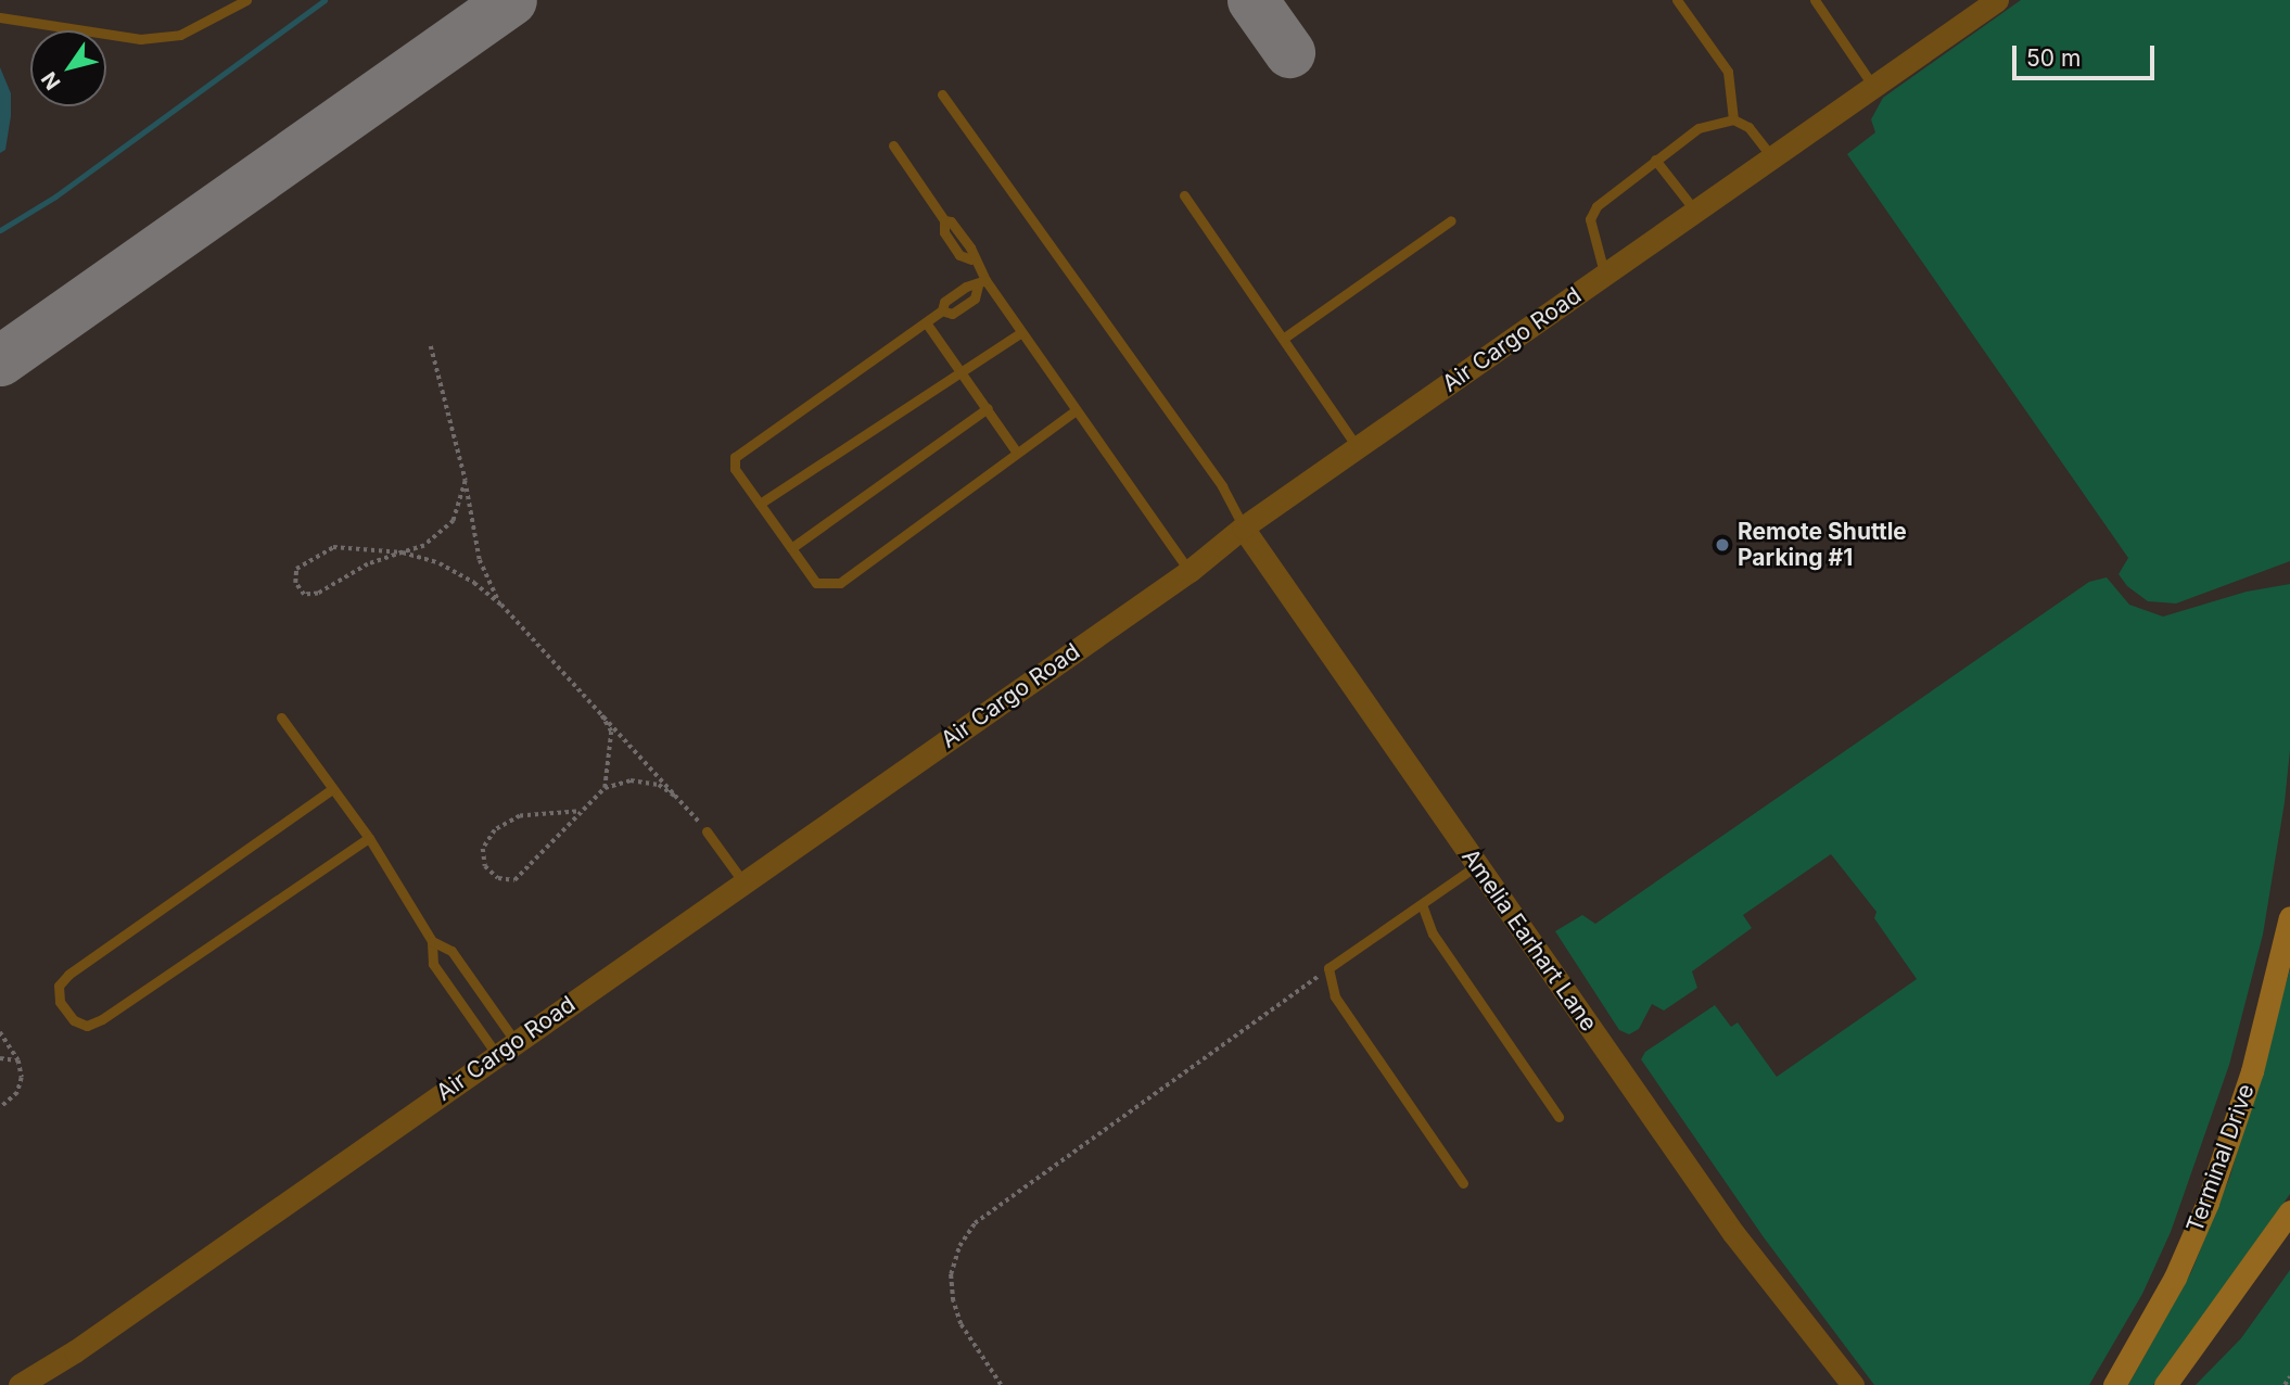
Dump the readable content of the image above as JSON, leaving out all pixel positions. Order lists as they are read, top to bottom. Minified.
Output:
{"streets":{"main road":["Terminal Drive"],"street":["Air Cargo Road","Amelia Earhart Lane"]},"crossings":[["Air Cargo Road","Amelia Earhart Lane"]],"places":["Remote Shuttle Parking #1"],"scale_bar":"50 m","north":"bottom left"}
